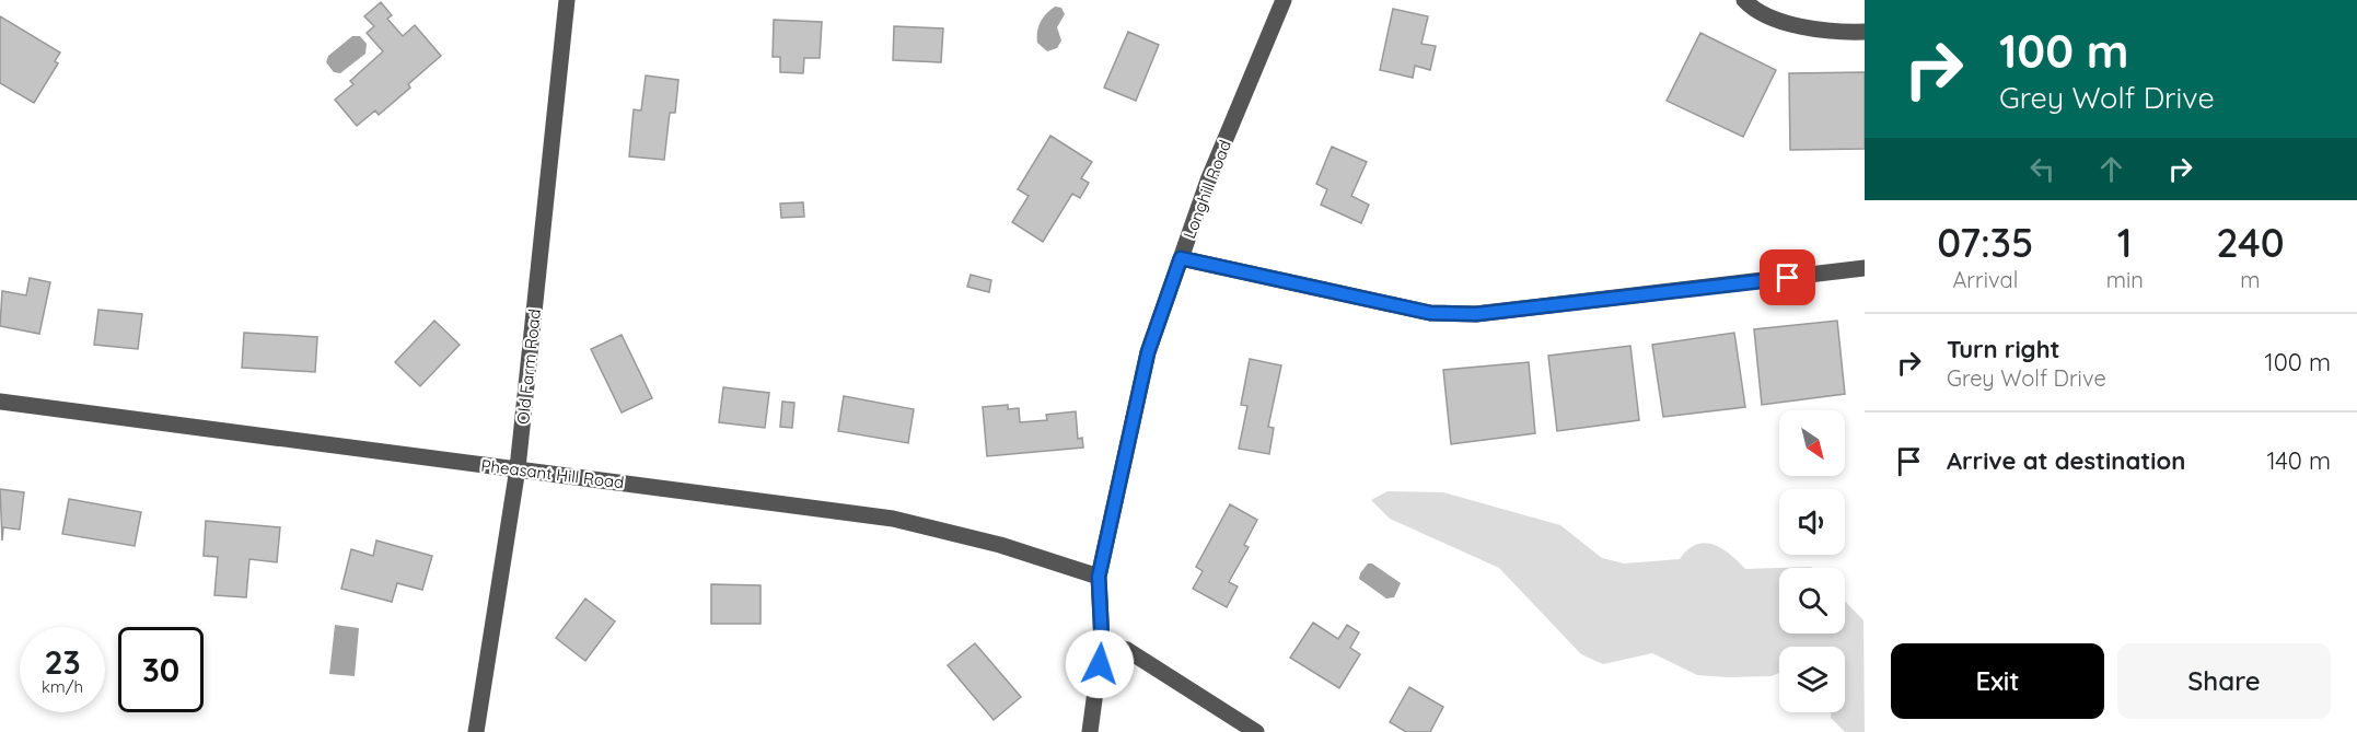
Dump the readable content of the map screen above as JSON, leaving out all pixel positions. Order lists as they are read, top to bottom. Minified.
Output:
{"streets":{"street":["Longhill Road","Old Farm Road","Pheasant Hill Road"]},"crossings":[["Longhill Road","Pheasant Hill Road"],["Old Farm Road","Pheasant Hill Road"]],"north":"bottom right","page":{"turn":["100 m","Grey Wolf Drive"],"eta":["07:35","Arrival","1","min","240","m"],"list":[{"name":"Turn right","note":"Grey Wolf Drive","value":"100 m"},{"name":"Arrive at destination","value":"140 m"}],"speed":"23 km/h","limit":"30","buttons":["Exit","Share"]}}
